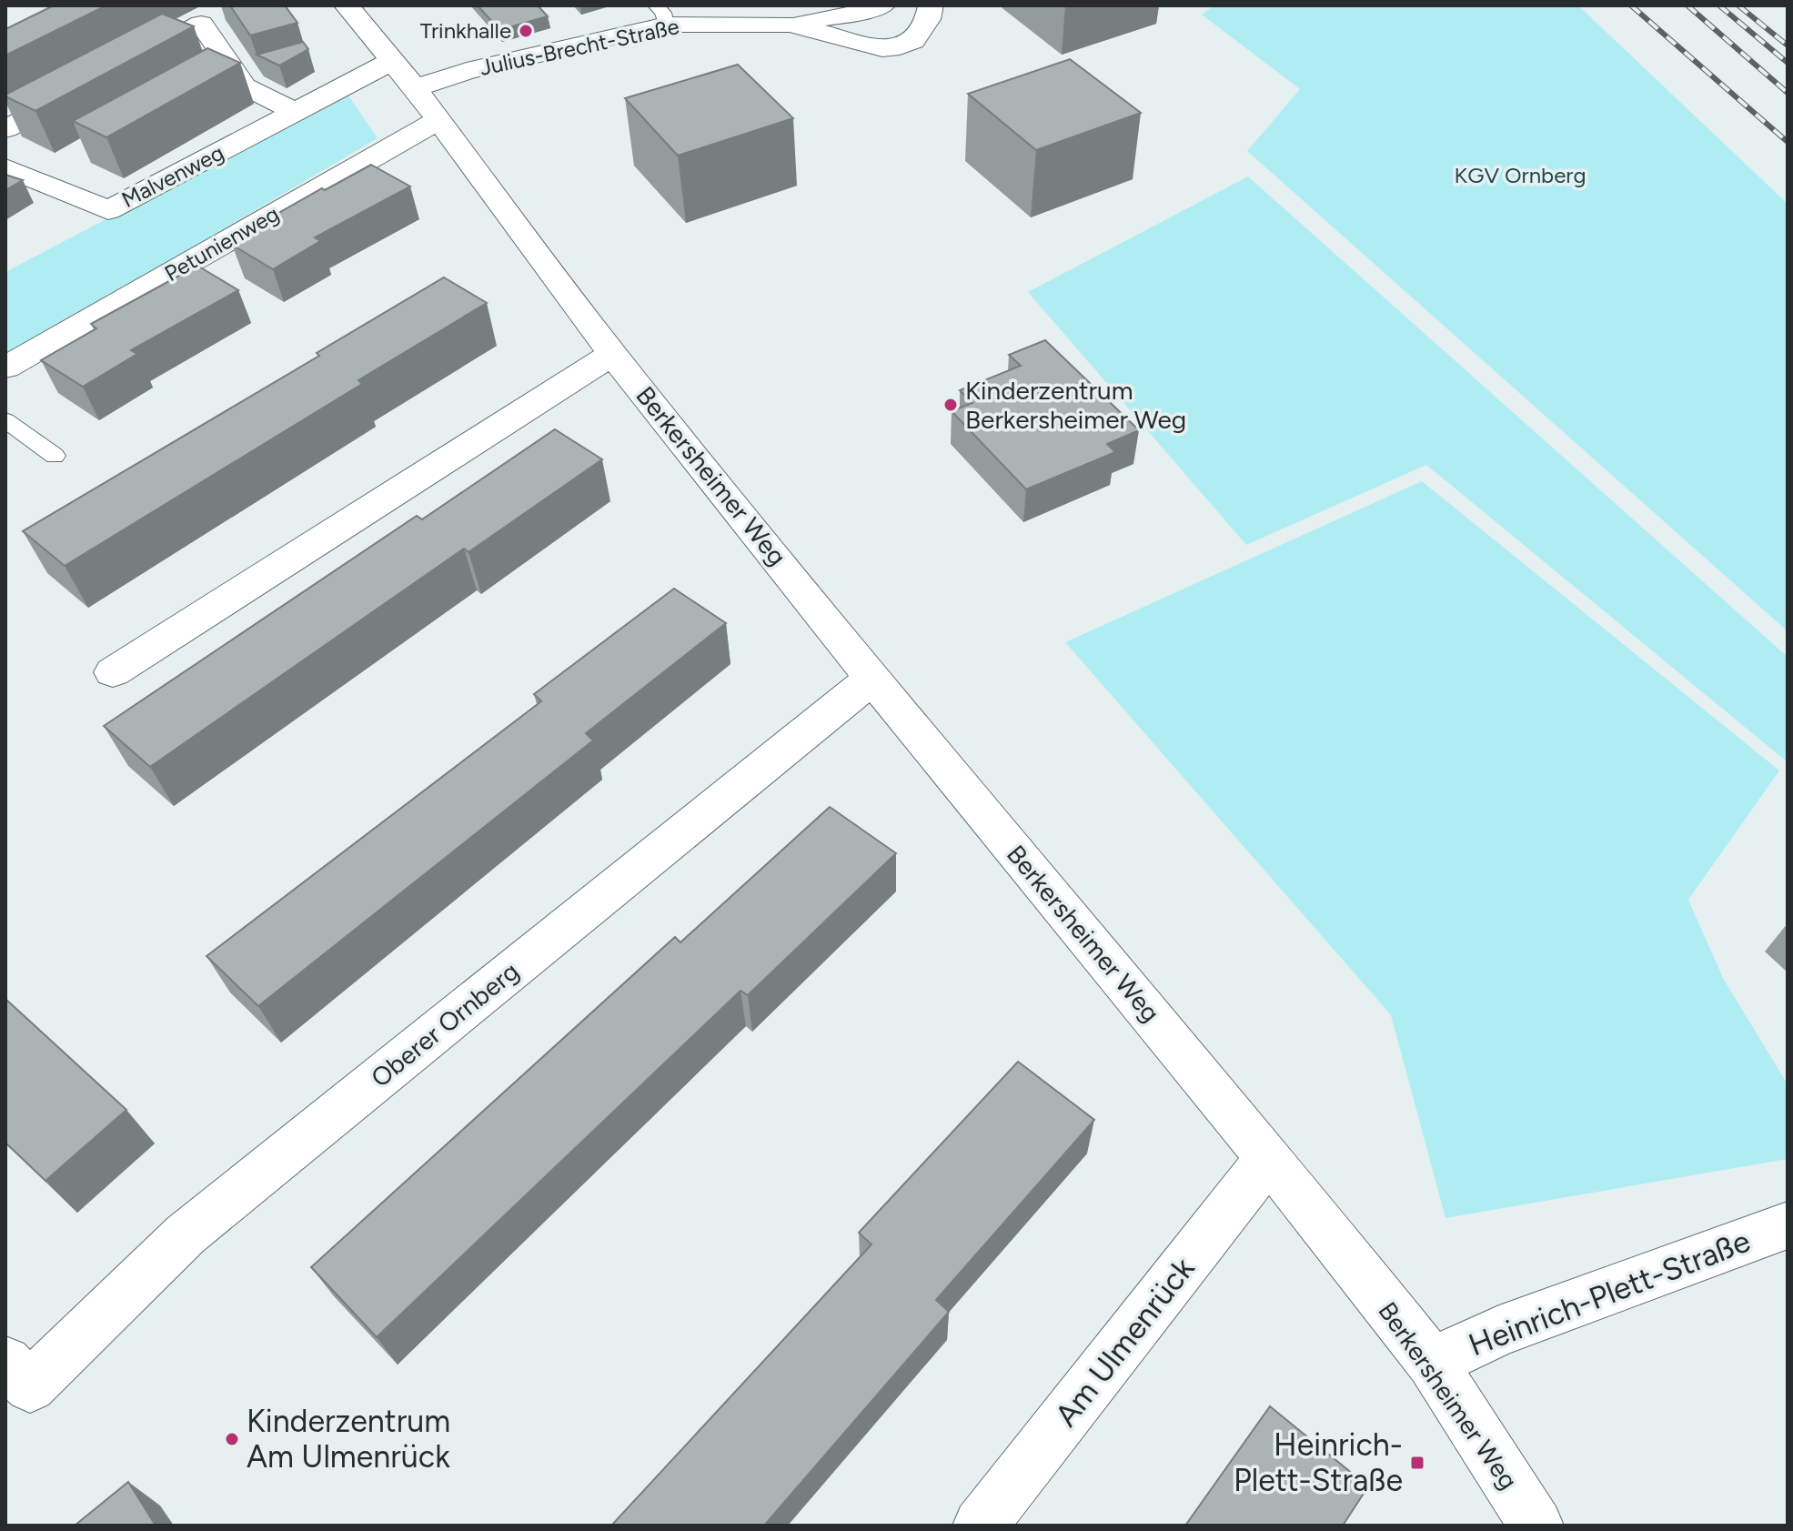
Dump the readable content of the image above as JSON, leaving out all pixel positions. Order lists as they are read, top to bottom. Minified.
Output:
{"streets":{"street":["Julius-Brecht-Straße","Malvenweg","Petunienweg","Berkersheimer Weg","Oberer Ornberg","Heinrich-Plett-Straße","Am Ulmenrück"]},"crossings":[["Julius-Brecht-Straße","Berkersheimer Weg"],["Malvenweg","Berkersheimer Weg"],["Petunienweg","Berkersheimer Weg"],["Berkersheimer Weg","Oberer Ornberg"],["Berkersheimer Weg","Heinrich-Plett-Straße"],["Berkersheimer Weg","Am Ulmenrück"]],"parks":["KGV Ornberg"],"places":{"other":["Trinkhalle","Kinderzentrum Berkersheimer Weg","Kinderzentrum Am Ulmenrück"],"transit":["Heinrich- Plett-Straße"]}}
